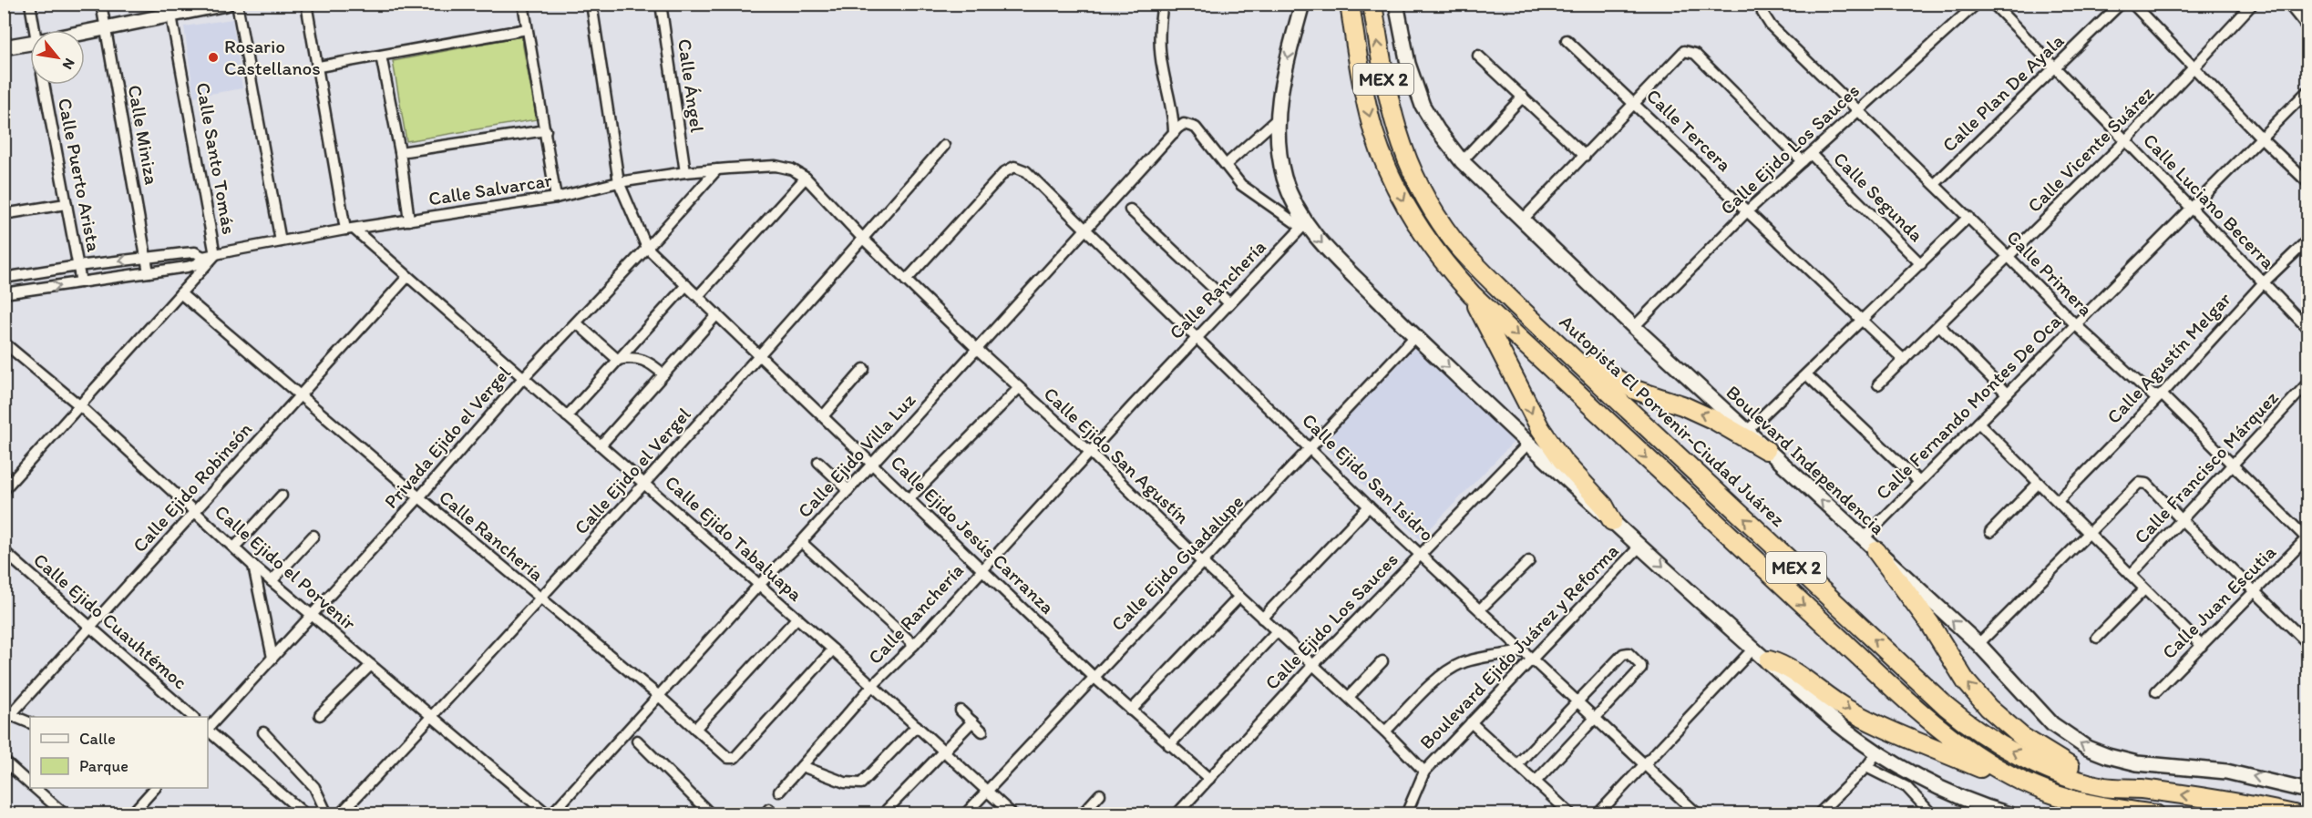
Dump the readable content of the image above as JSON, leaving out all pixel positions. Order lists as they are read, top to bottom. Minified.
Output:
{"streets":{"highway":["MEX 2","Autopista El Porvenir-Ciudad Juárez"],"main road":["Boulevard Independencia"],"street":["Calle Ángel","Calle Plan De Ayala","Calle Tercera","Calle Miniza","Calle Ejido Los Sauces","Calle Vicente Suárez","Calle Santo Tomás","Calle Puerto Arista","Calle Salvarcar","Calle Segunda","Calle Luciano Becerra","Calle Primera","Calle Ranchería","Calle Agustín Melgar","Calle Fernando Montes De Oca","Privada Ejido el Vergel","Calle Ejido Villa Luz","Calle Ejido San Agustín","Calle Francisco Márquez","Calle Ejido el Vergel","Calle Ejido San Isidro","Calle Ejido Robinsón","Calle Ejido Jesús Carranza","Calle Ejido Tabaluapa","Calle Ejido Guadalupe","Calle Ejido el Porvenir","Calle Juan Escutia","Calle Ejido Cuauhtémoc","Boulevard Ejido Juárez y Reforma"]},"crossings":[["Calle Ángel","Calle Salvarcar"],["Calle Plan De Ayala","Calle Luciano Becerra"],["Calle Plan De Ayala","Calle Primera"],["Calle Tercera","Calle Ejido Los Sauces"],["Calle Tercera","Calle Vicente Suárez"],["Calle Tercera","Calle Segunda"],["Calle Miniza","Calle Salvarcar"],["Calle Ejido Los Sauces","Calle Segunda"],["Calle Ejido Los Sauces","Calle Primera"],["Calle Ejido Los Sauces","Calle Ejido San Agustín"],["Calle Ejido Los Sauces","Boulevard Independencia"],["Calle Ejido Los Sauces","Calle Ejido San Isidro"],["Calle Ejido Los Sauces","Calle Ejido Jesús Carranza"],["Calle Vicente Suárez","Calle Luciano Becerra"],["Calle Vicente Suárez","Calle Primera"],["Calle Santo Tomás","Calle Salvarcar"],["Calle Puerto Arista","Calle Salvarcar"],["Calle Salvarcar","Privada Ejido el Vergel"],["Calle Salvarcar","Calle Ejido San Agustín"],["Calle Salvarcar","Calle Ejido Jesús Carranza"],["Calle Salvarcar","Calle Ejido Tabaluapa"],["Calle Luciano Becerra","Calle Agustín Melgar"],["Calle Luciano Becerra","Calle Fernando Montes De Oca"],["Calle Primera","Calle Agustín Melgar"],["Calle Primera","Calle Fernando Montes De Oca"],["Calle Primera","Calle Francisco Márquez"],["Calle Primera","Calle Juan Escutia"],["Calle Ranchería","Privada Ejido el Vergel"],["Calle Ranchería","Calle Ejido Villa Luz"],["Calle Ranchería","Calle Ejido San Agustín"],["Calle Ranchería","Calle Ejido el Vergel"],["Calle Ranchería","Calle Ejido San Isidro"],["Calle Ranchería","Calle Ejido Robinsón"],["Calle Ranchería","Calle Ejido Jesús Carranza"],["Calle Ranchería","Calle Ejido Tabaluapa"],["Calle Fernando Montes De Oca","Boulevard Independencia"],["Privada Ejido el Vergel","Calle Ejido Jesús Carranza"],["Privada Ejido el Vergel","Calle Ejido Tabaluapa"],["Privada Ejido el Vergel","Calle Ejido el Porvenir"],["Calle Ejido Villa Luz","Calle Ejido San Agustín"],["Calle Ejido Villa Luz","Calle Ejido San Isidro"],["Calle Ejido Villa Luz","Calle Ejido Jesús Carranza"],["Calle Ejido Villa Luz","Calle Ejido Tabaluapa"],["Calle Ejido Villa Luz","Calle Ejido el Porvenir"],["Calle Ejido San Agustín","Calle Ejido el Vergel"],["Calle Ejido San Agustín","Calle Ejido San Isidro"],["Calle Ejido San Agustín","Calle Ejido Guadalupe"],["Calle Ejido San Agustín","Boulevard Ejido Juárez y Reforma"],["Boulevard Independencia","Calle Francisco Márquez"],["Calle Ejido el Vergel","Calle Ejido Jesús Carranza"],["Calle Ejido el Vergel","Calle Ejido Tabaluapa"],["Calle Ejido el Vergel","Calle Ejido el Porvenir"],["Calle Ejido San Isidro","Calle Ejido Guadalupe"],["Calle Ejido San Isidro","Boulevard Ejido Juárez y Reforma"],["Calle Ejido Robinsón","Calle Ejido Tabaluapa"],["Calle Ejido Robinsón","Calle Ejido el Porvenir"],["Calle Ejido Robinsón","Calle Ejido Cuauhtémoc"],["Calle Ejido Jesús Carranza","Calle Ejido Guadalupe"],["Calle Ejido Tabaluapa","Calle Ejido Guadalupe"]],"one_way":["Boulevard Independencia"],"places":["Rosario Castellanos"],"legend":["Calle","Parque"],"north":"bottom right"}
